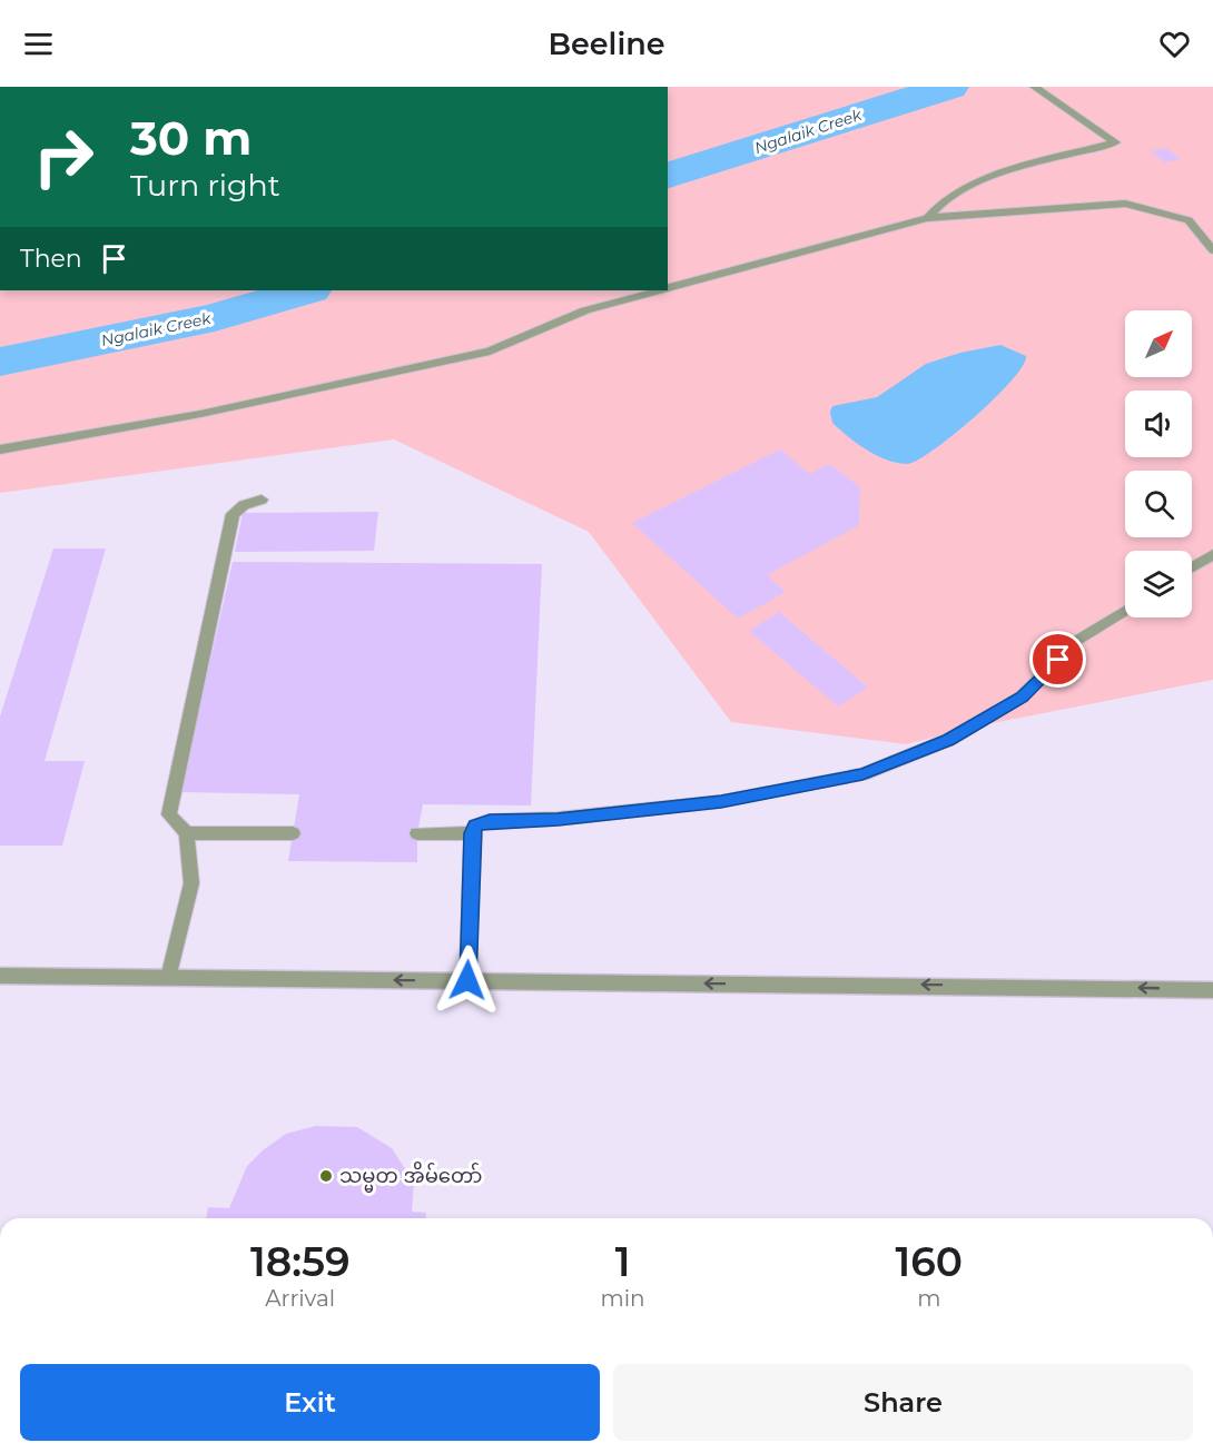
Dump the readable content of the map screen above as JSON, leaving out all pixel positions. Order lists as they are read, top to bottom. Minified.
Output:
{"water":["Ngalaik Creek"],"places":["သမ္မတ အိမ်တော်"],"north":"top right","page":{"header":"Beeline","turn":["30 m","Turn right"],"then":"Then","eta":["18:59","Arrival","1","min","160","m"],"buttons":["Exit","Share"]}}
